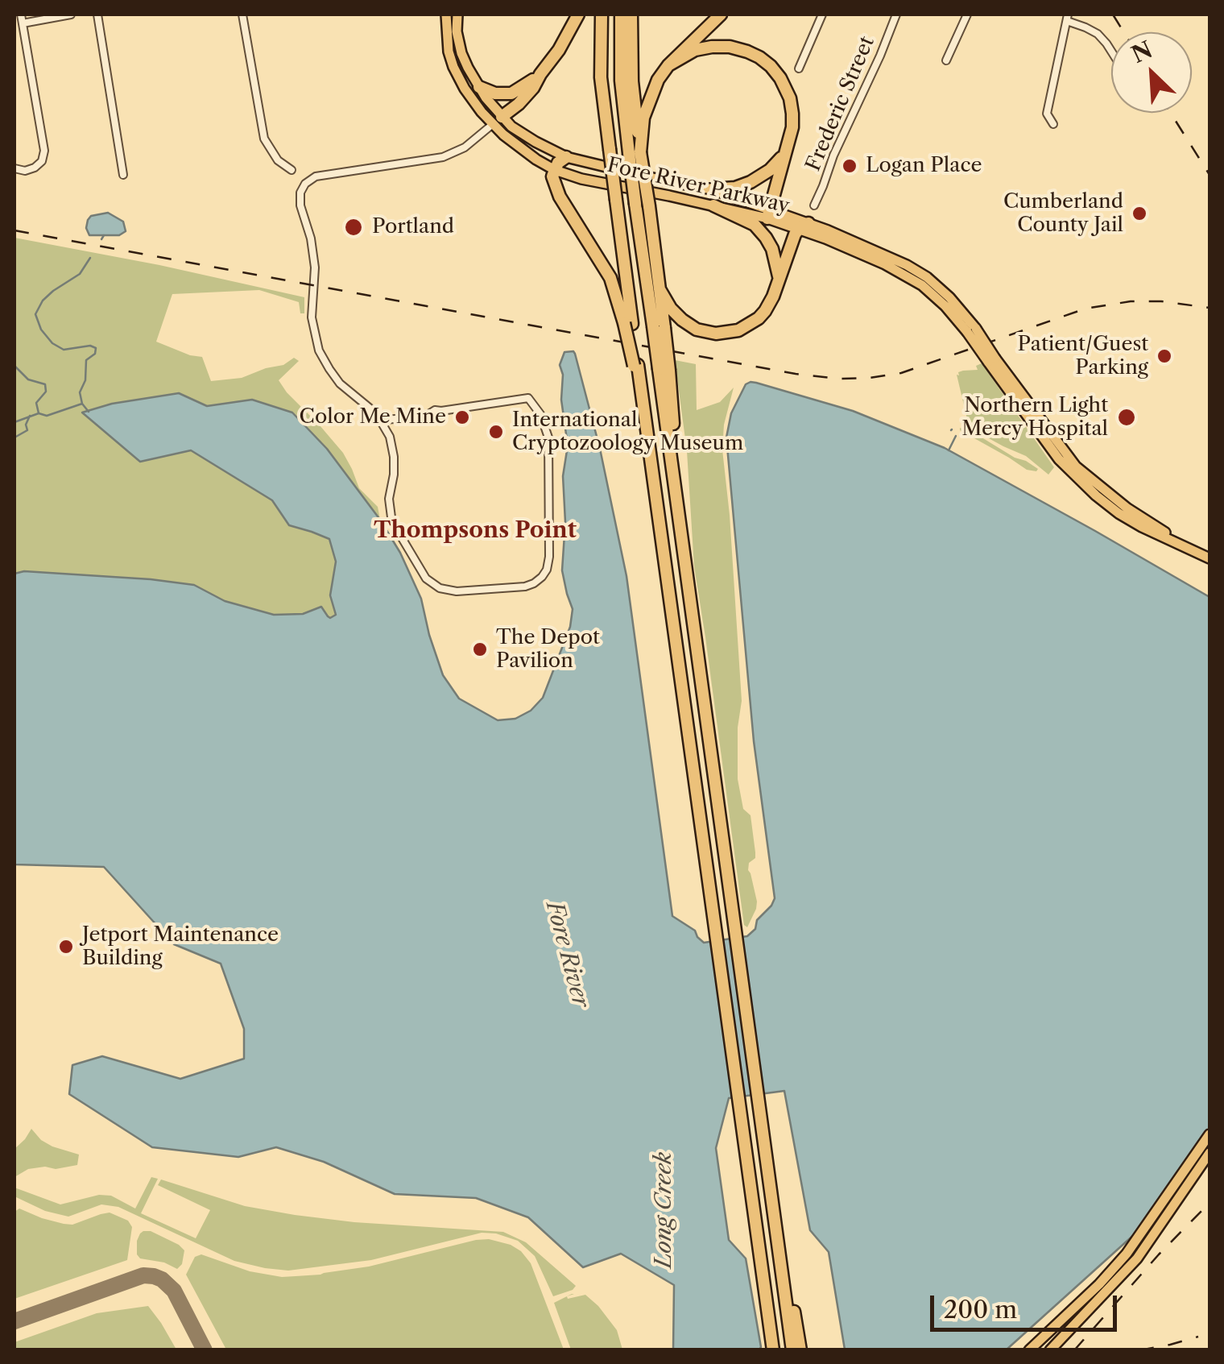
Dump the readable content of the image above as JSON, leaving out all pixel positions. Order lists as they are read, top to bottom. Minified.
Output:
{"streets":{"main road":["Fore River Parkway"],"street":["Frederic Street"]},"districts":["Thompsons Point"],"water":["Fore River","Long Creek"],"places":["Logan Place","Cumberland County Jail","Portland","Patient/Guest Parking","Color Me Mine","Northern Light Mercy Hospital","International Cryptozoology Museum","The Depot Pavilion","Jetport Maintenance Building"],"scale_bar":"200 m","north":"top left"}
